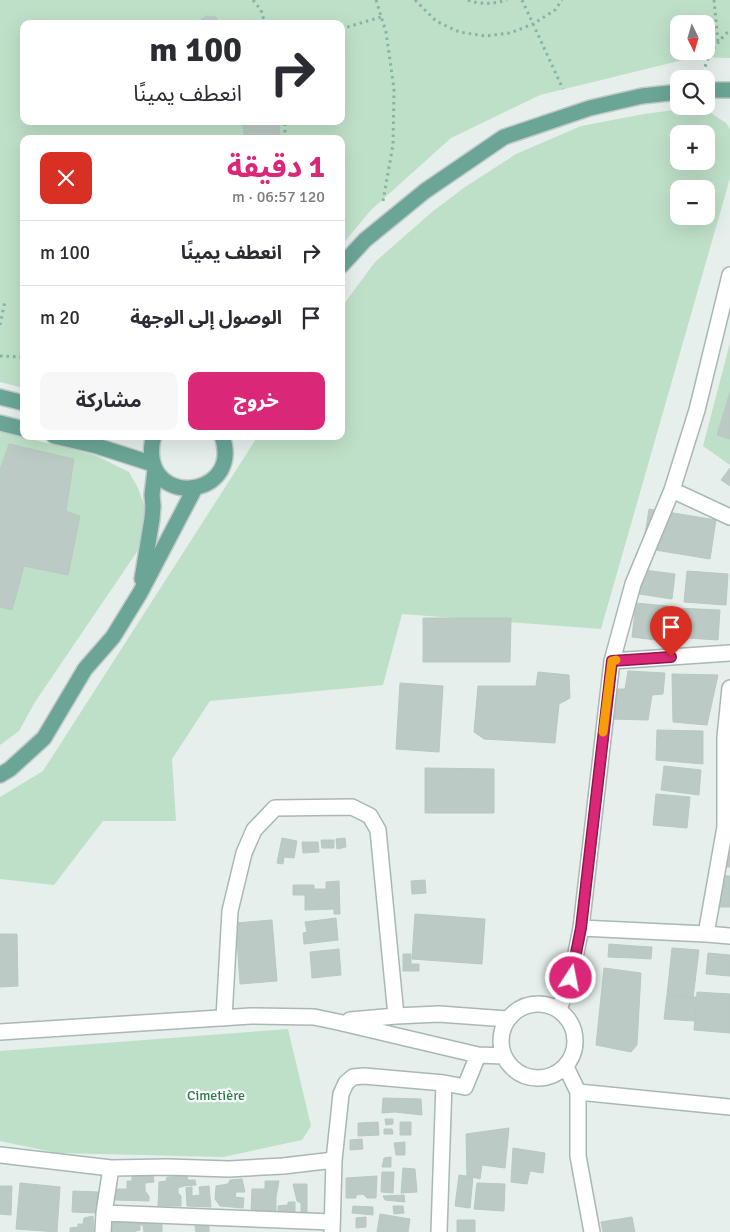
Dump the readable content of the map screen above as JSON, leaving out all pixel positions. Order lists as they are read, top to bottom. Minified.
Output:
{"parks":["Cimetière"],"north":"bottom","page":{"map_buttons":["+","−"],"turn":["100 m","انعطف يمينًا"],"heading":["1 دقيقة","120 m · 06:57"],"list":[{"name":"انعطف يمينًا","value":"100 m"},{"name":"الوصول إلى الوجهة","value":"20 m"}],"buttons":["خروج","مشاركة"]}}
